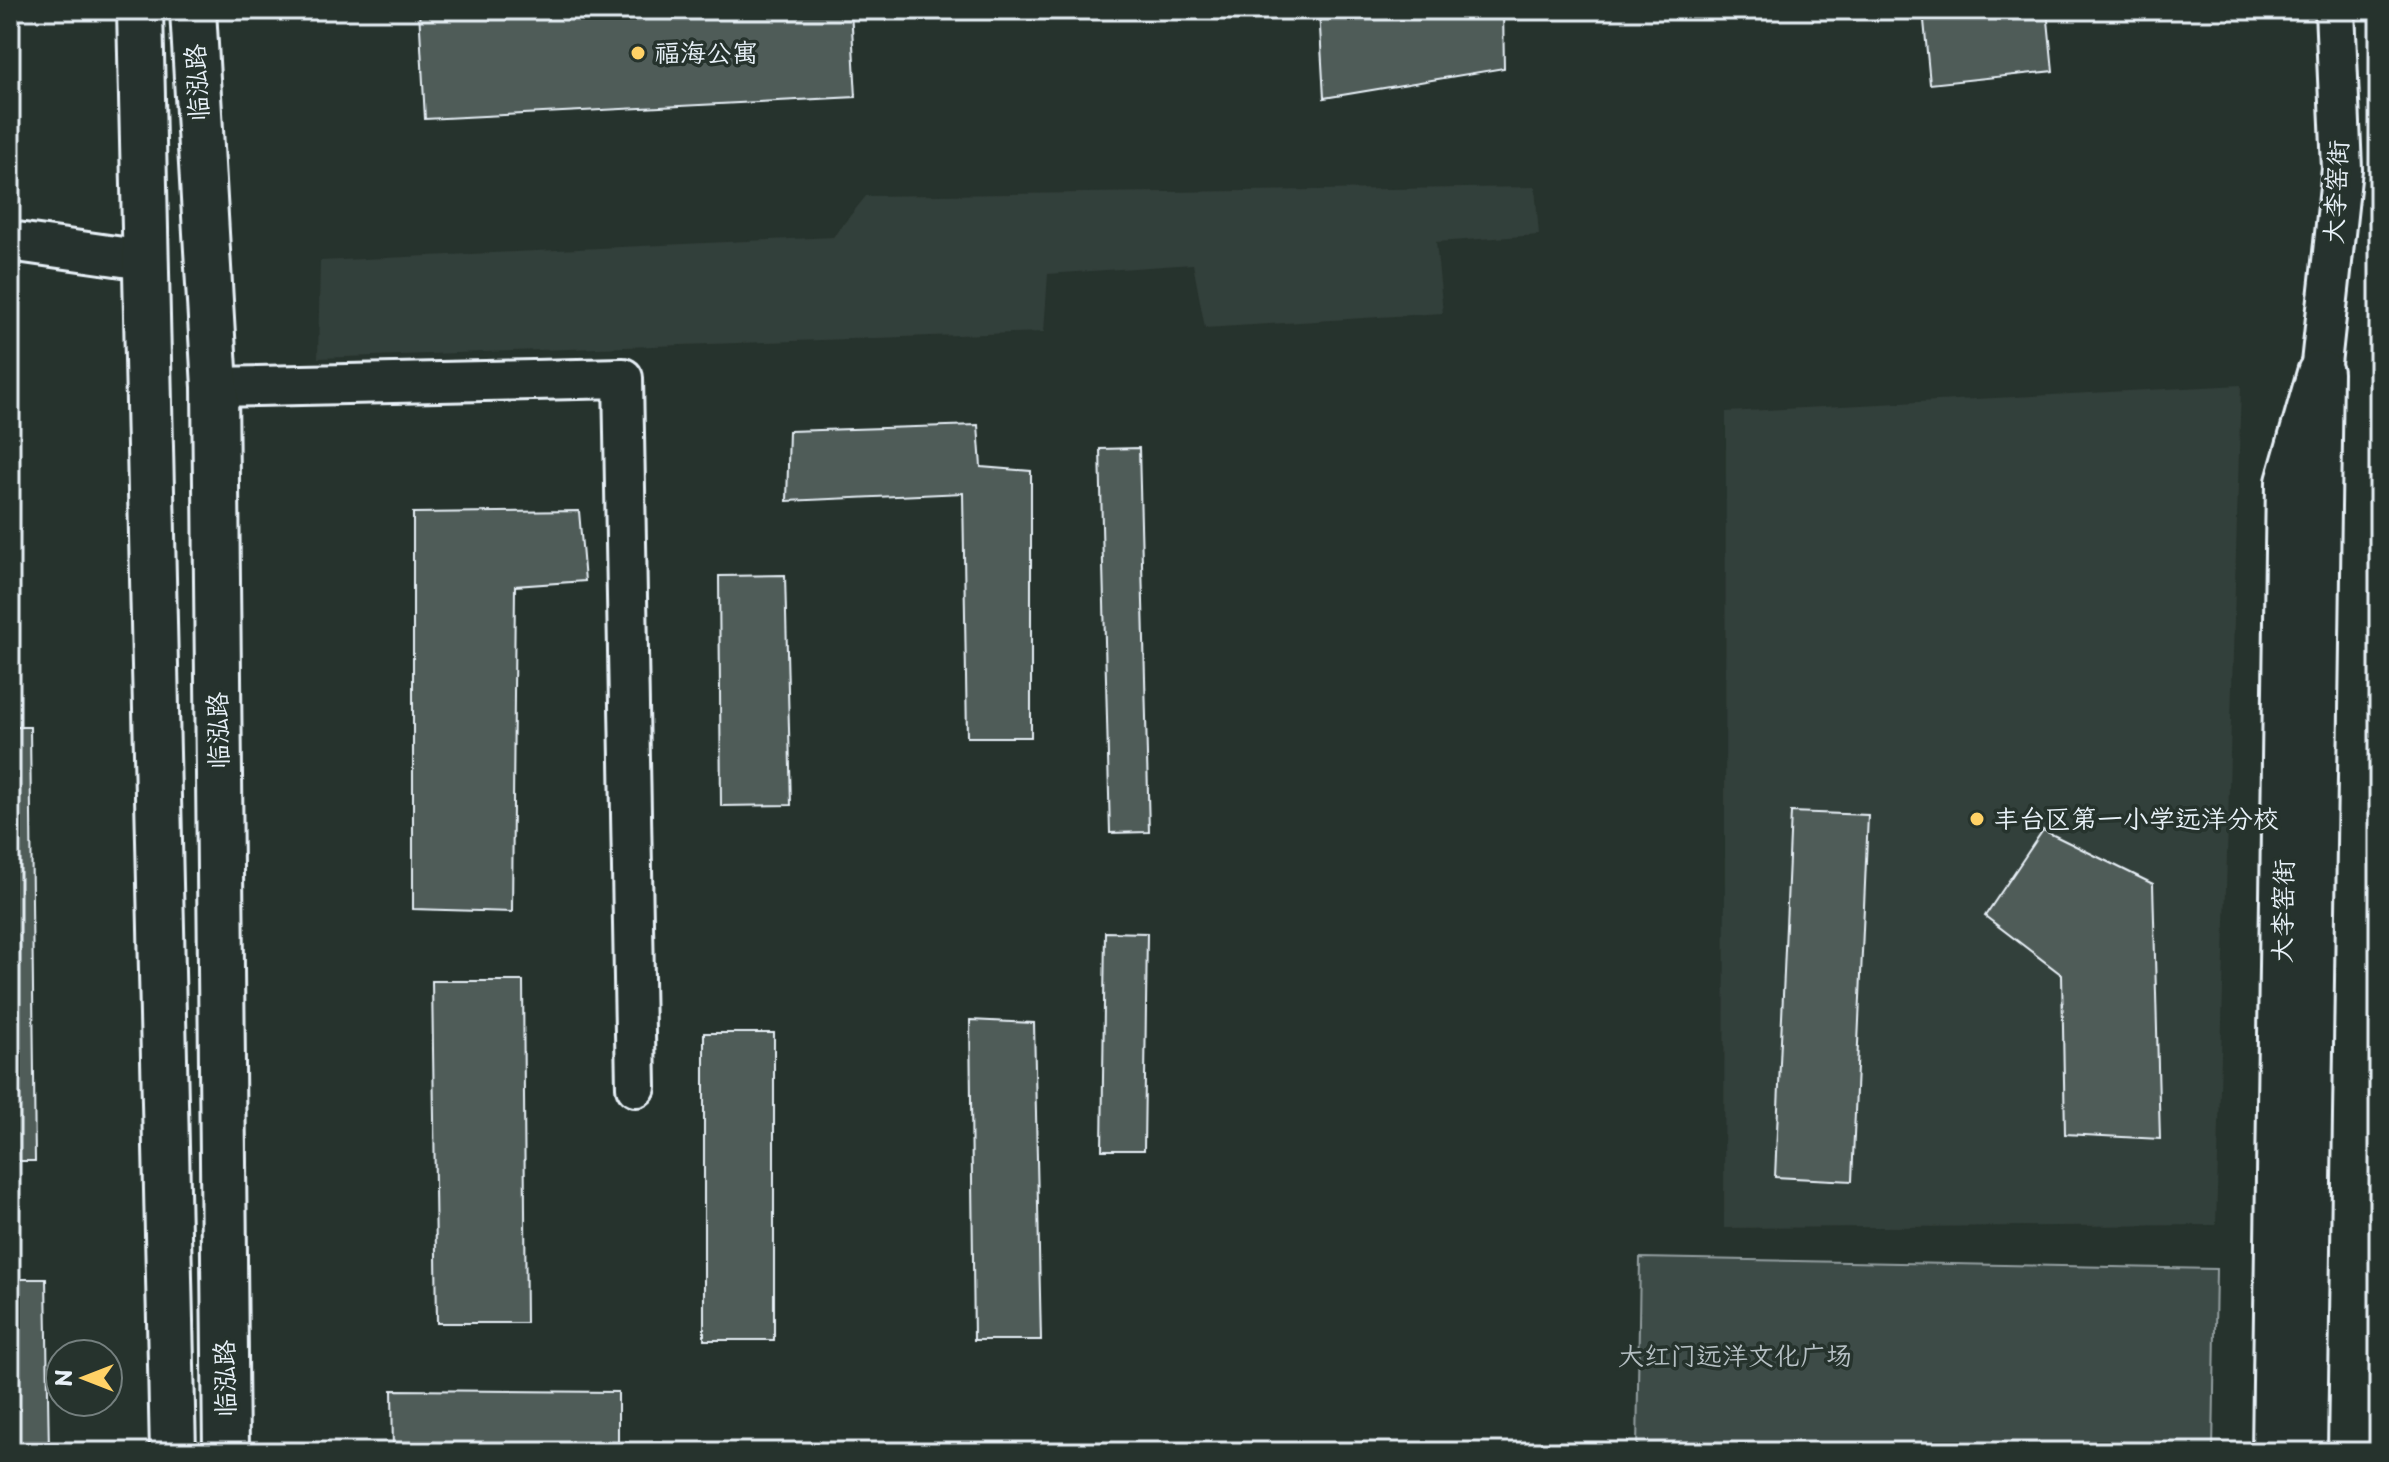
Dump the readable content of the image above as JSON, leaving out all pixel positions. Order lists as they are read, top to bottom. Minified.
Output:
{"streets":{"main road":["临泓路","大李窑街"]},"parks":["大红门远洋文化广场"],"places":["福海公寓","丰台区第一小学远洋分校"],"north":"left"}
